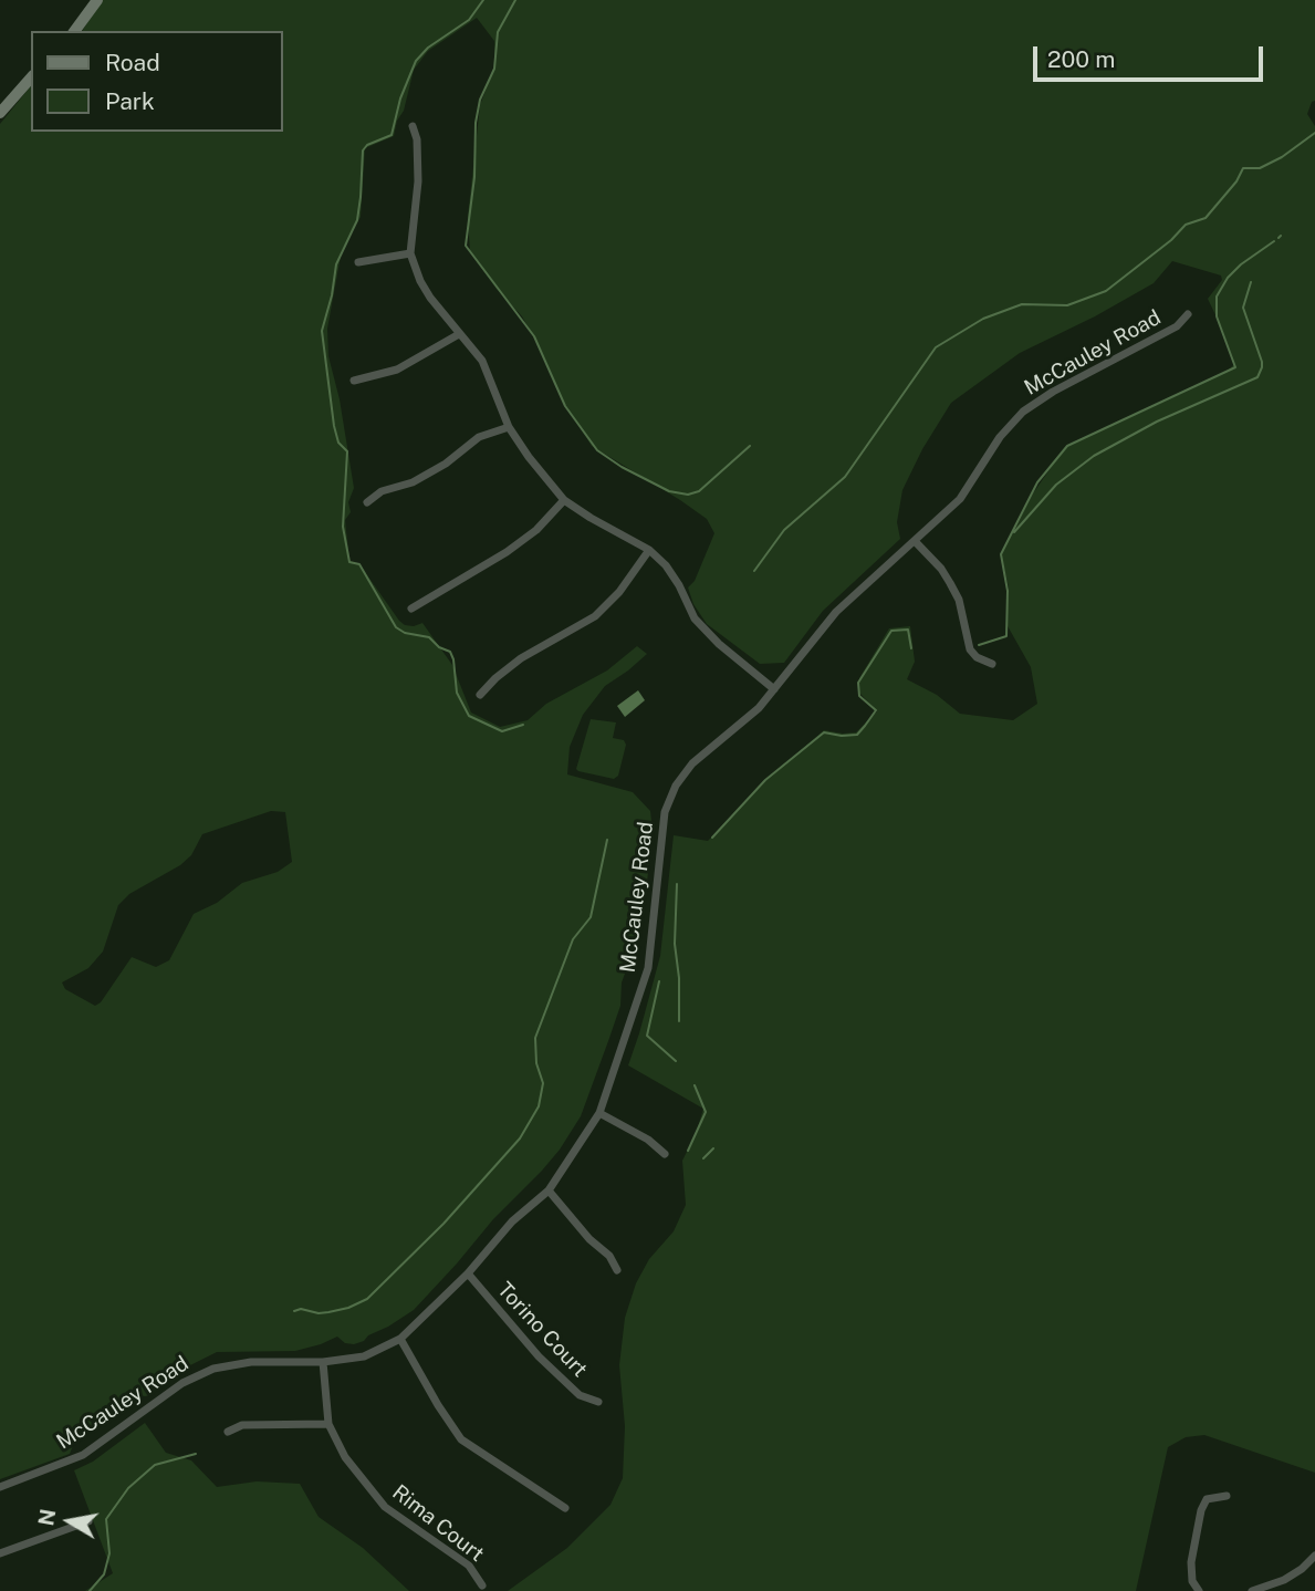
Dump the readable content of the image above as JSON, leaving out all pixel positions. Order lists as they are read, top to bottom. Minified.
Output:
{"streets":{"street":["McCauley Road","Torino Court","Rima Court"]},"crossings":[["McCauley Road","Torino Court"],["McCauley Road","Rima Court"]],"legend":["Road","Park"],"scale_bar":"200 m","north":"left"}
